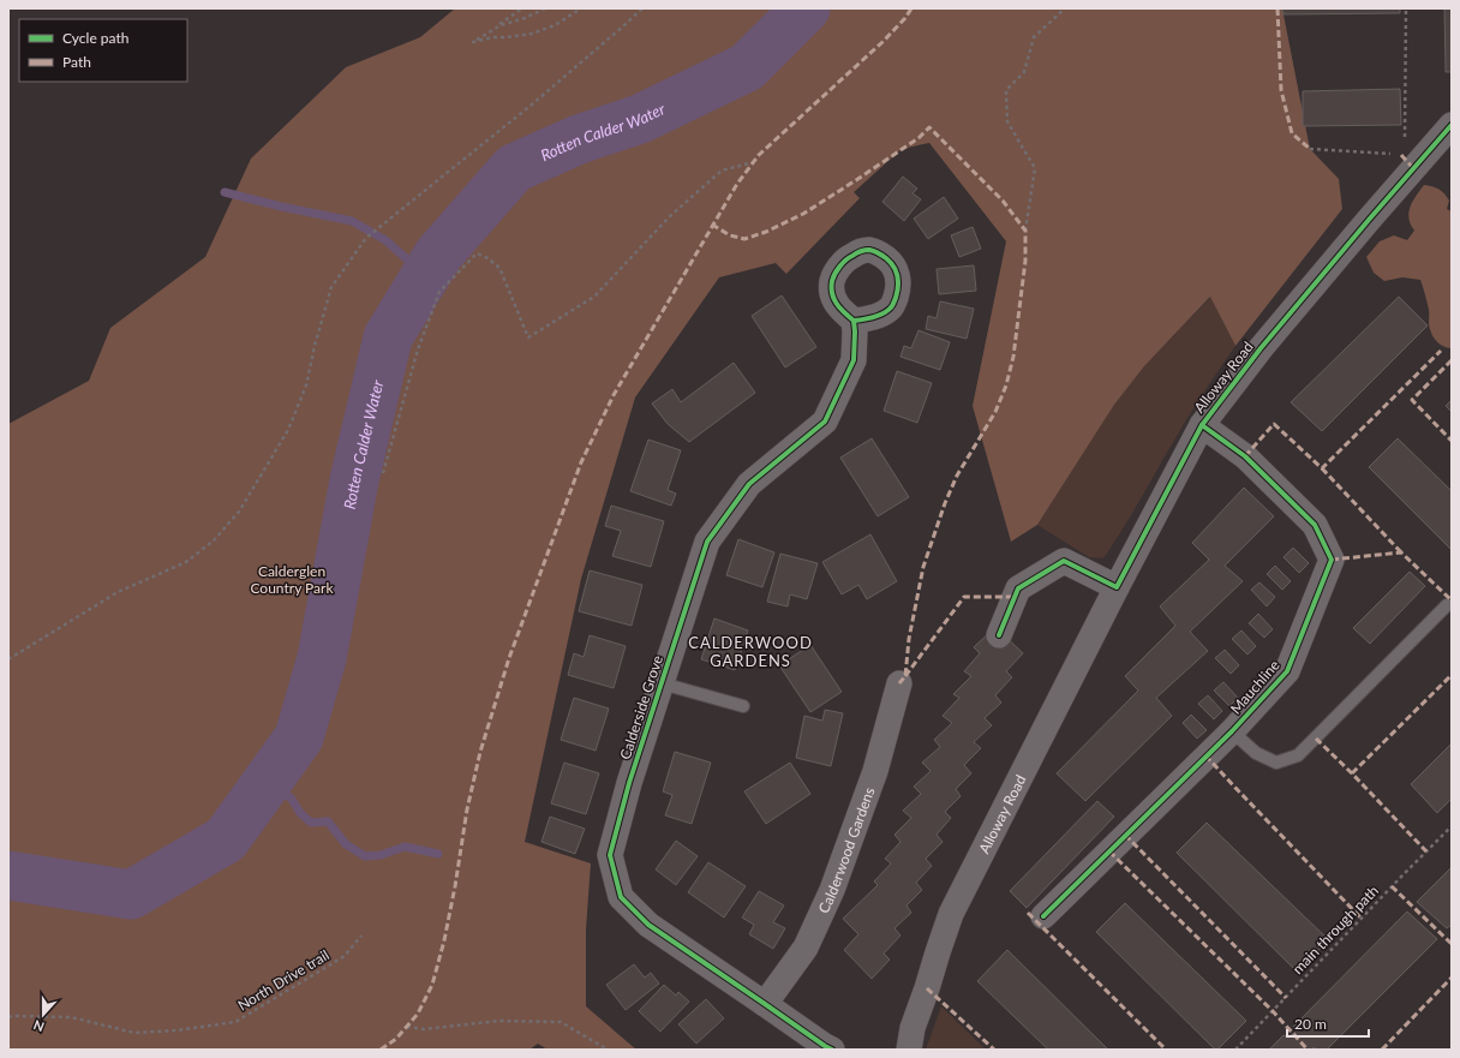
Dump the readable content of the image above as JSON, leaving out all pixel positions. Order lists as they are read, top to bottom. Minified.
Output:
{"streets":{"street":["Alloway Road","Mauchline","Calderside Grove","Calderwood Gardens"],"path":["main through path","North Drive trail"]},"crossings":[["Alloway Road","Mauchline"],["Calderside Grove","Calderwood Gardens"]],"districts":["CALDERWOOD GARDENS"],"water":["Rotten Calder Water"],"parks":["Calderglen Country Park"],"legend":["Cycle path","Path"],"scale_bar":"20 m","north":"bottom"}
